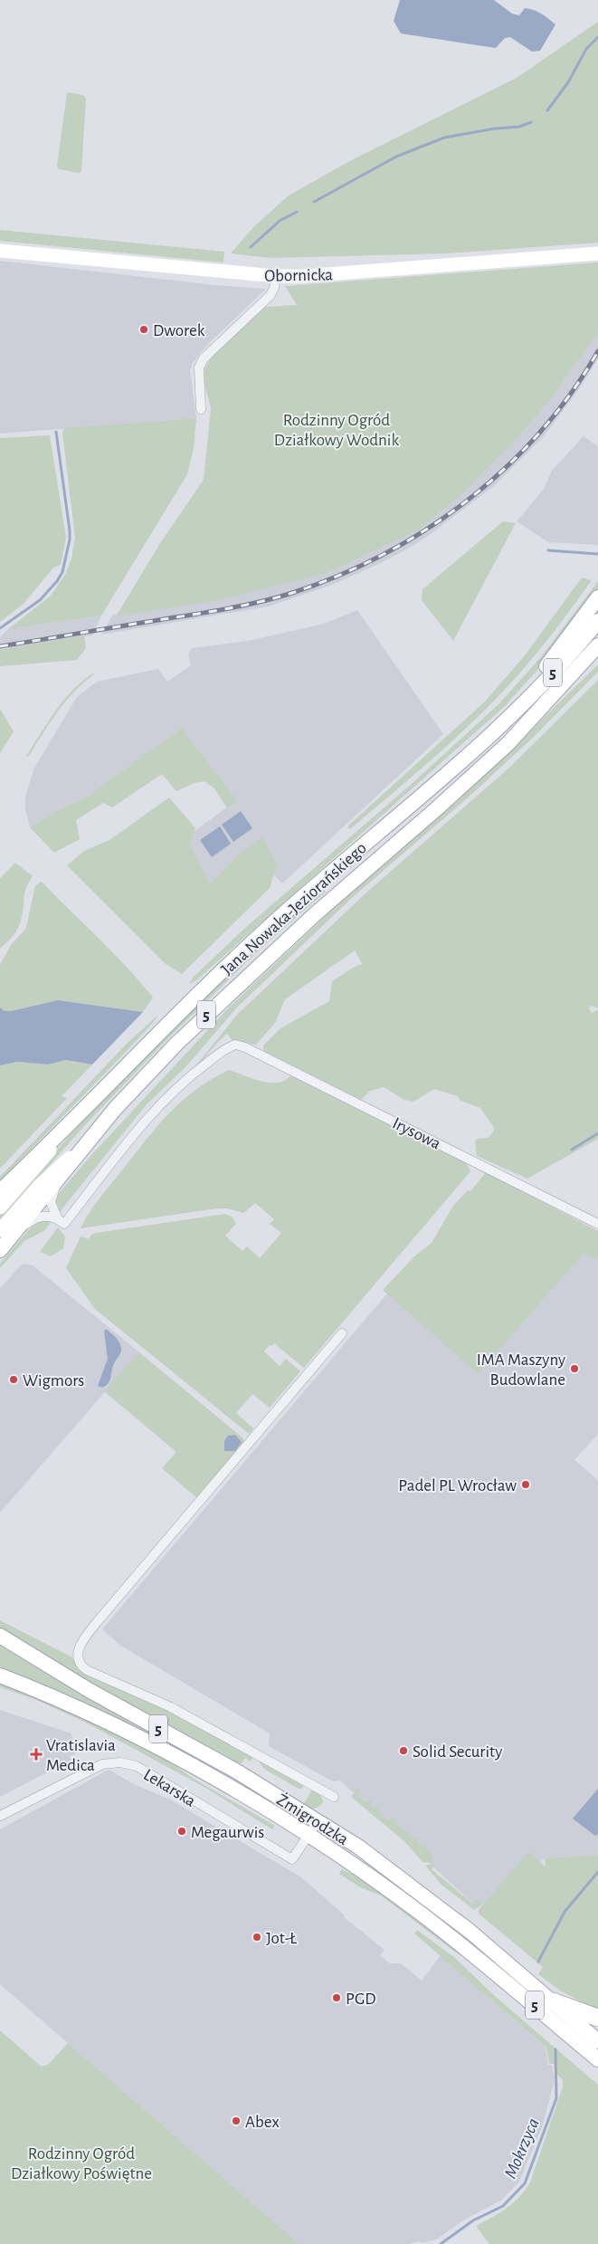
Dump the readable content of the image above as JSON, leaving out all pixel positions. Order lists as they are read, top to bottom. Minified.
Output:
{"streets":{"highway":["5"],"main road":["Obornicka","Jana Nowaka-Jeziorańskiego","Żmigrodzka"],"street":["Irysowa","Lekarska"]},"crossings":[["5","Jana Nowaka-Jeziorańskiego"],["5","Żmigrodzka"],["Lekarska","Żmigrodzka"]],"water":["Mokrzyca"],"parks":["Rodzinny Ogród Działkowy Wodnik","Rodzinny Ogród Działkowy Poświętne"],"places":{"other":["Dworek","IMA Maszyny Budowlane","Wigmors","Padel PL Wrocław","Solid Security","Megaurwis","Jot-Ł","PGD","Abex"],"health":["Vratislavia Medica"]}}
